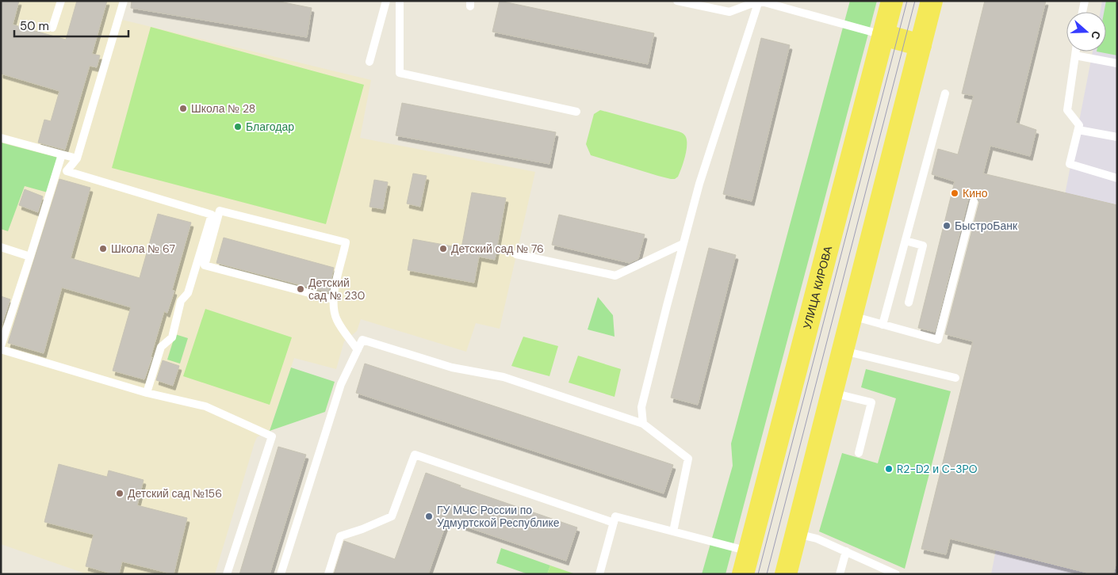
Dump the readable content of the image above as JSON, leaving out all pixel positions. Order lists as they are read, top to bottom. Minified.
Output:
{"streets":{"main road":["УЛИЦА КИРОВА"]},"places":["Школа № 28","Благодар","Кино","БыстроБанк","Школа № 67","Детский сад № 76","Детский сад № 230","R2-D2 и C-3PO","Детский сад №156","ГУ МЧС России по Удмуртской Республике"],"scale_bar":"50 m","north":"right"}
